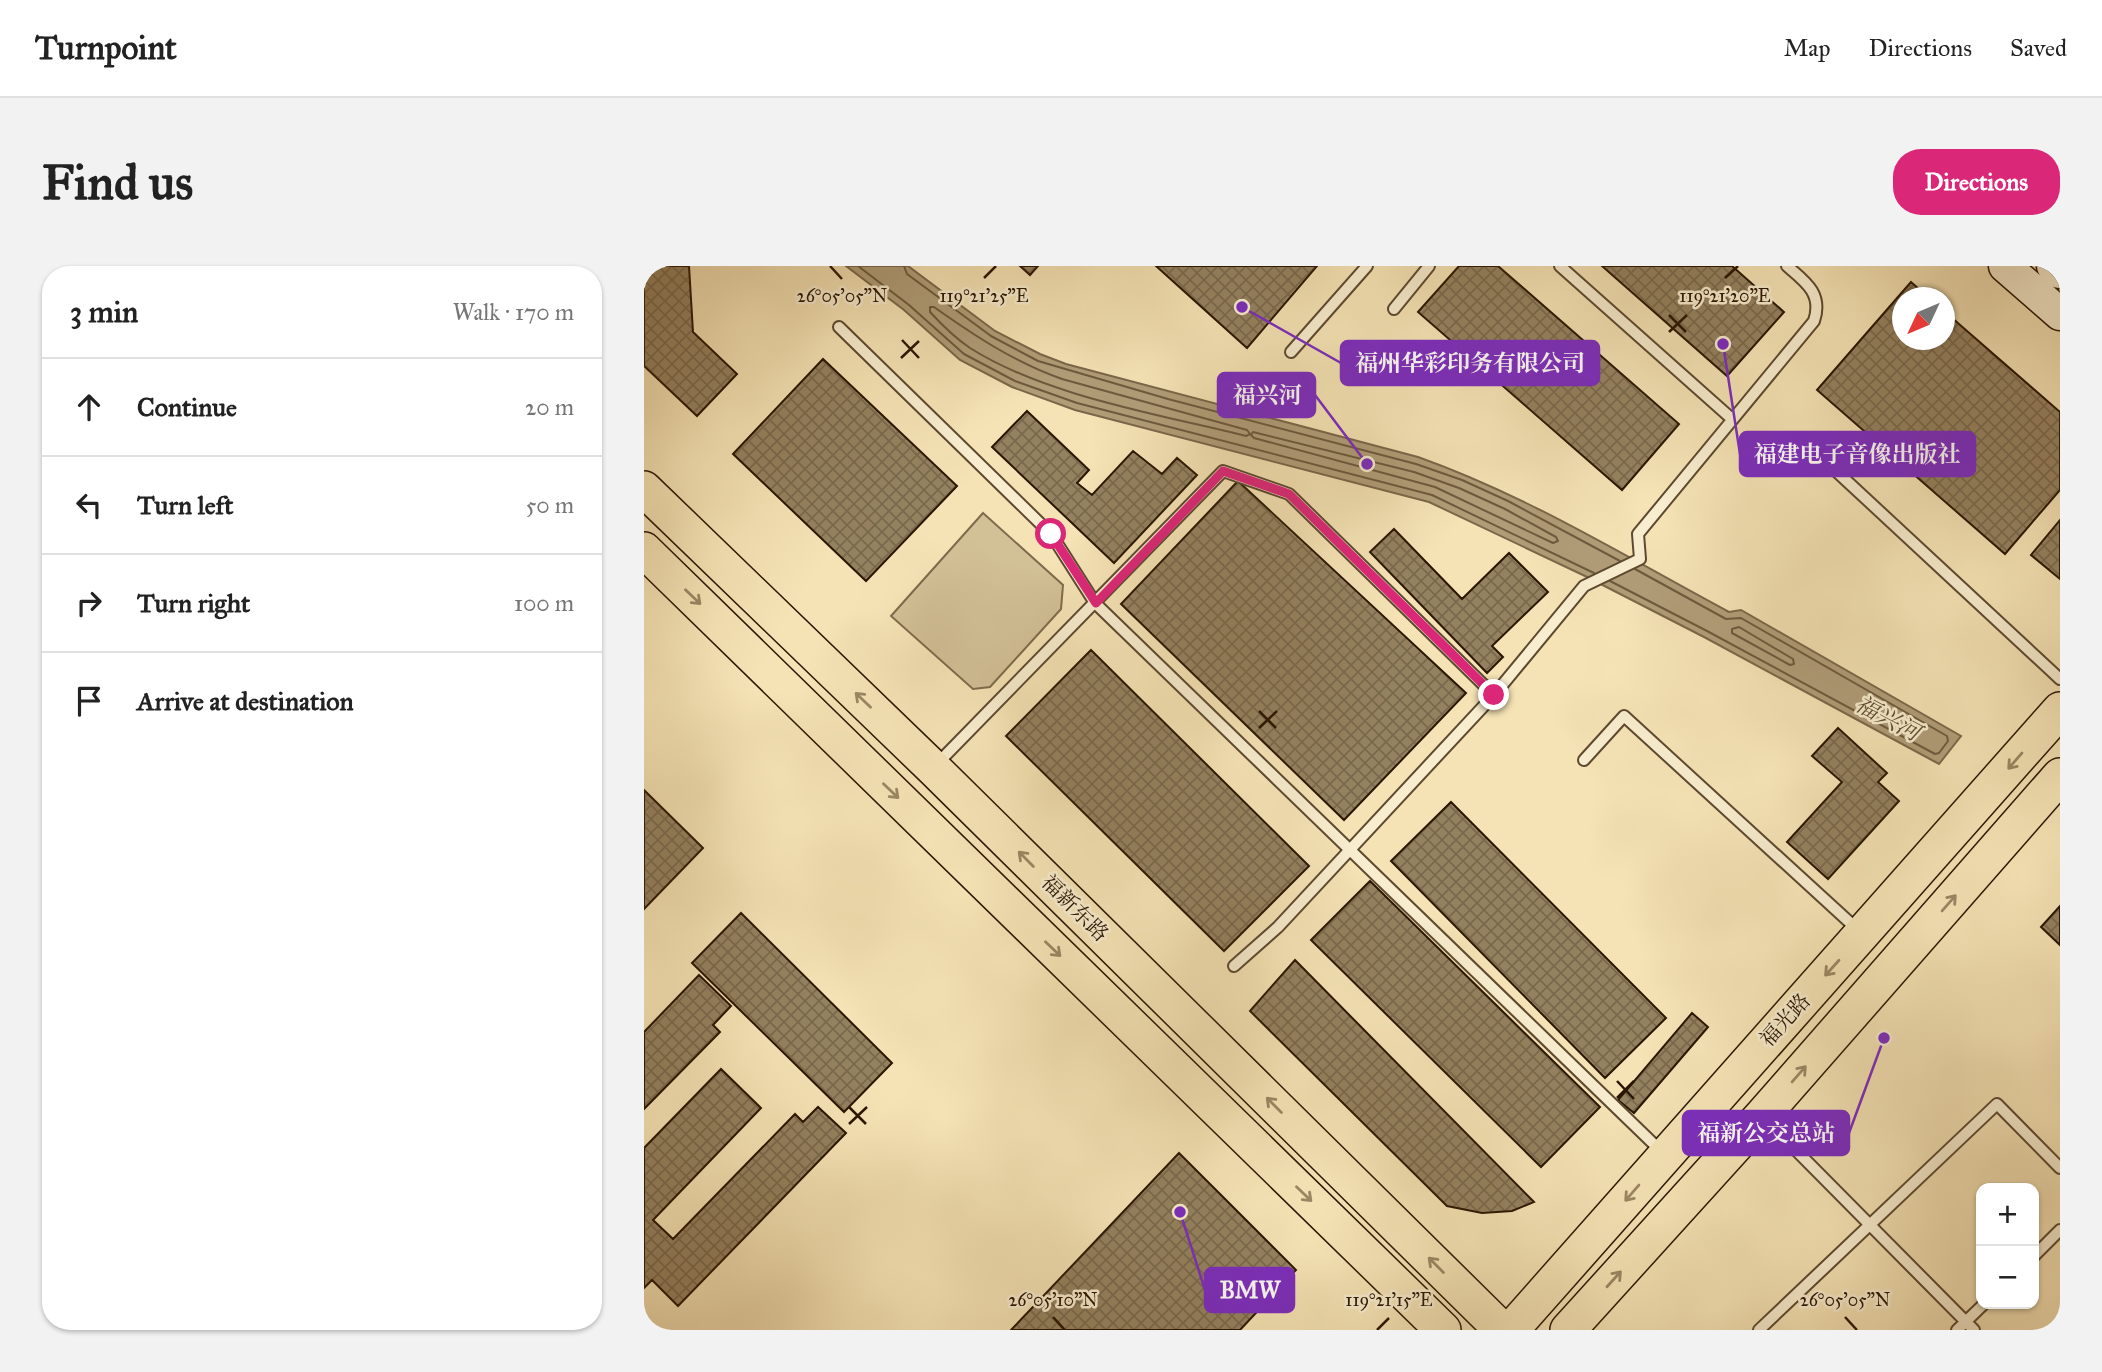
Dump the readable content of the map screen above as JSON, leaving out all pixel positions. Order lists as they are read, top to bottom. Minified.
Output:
{"streets":{"main road":["福新东路","福光路"]},"water":["福兴河"],"places":["福州华彩印务有限公司","福建电子音像出版社","福兴河","福新公交总站","BMW"],"north":"bottom left","page":{"header":"Turnpoint","nav":["Map","Directions","Saved"],"buttons":"Directions","title":"Find us","heading":["3 min","Walk · 170 m"],"list":[["Continue","20 m"],["Turn left","50 m"],["Turn right","100 m"],"Arrive at destination"],"map_buttons":["+","−"]},"coordinates":["119°21'25\"E","119°21'20\"E","26°05'05\"N","26°05'10\"N","119°21'15\"E"]}
